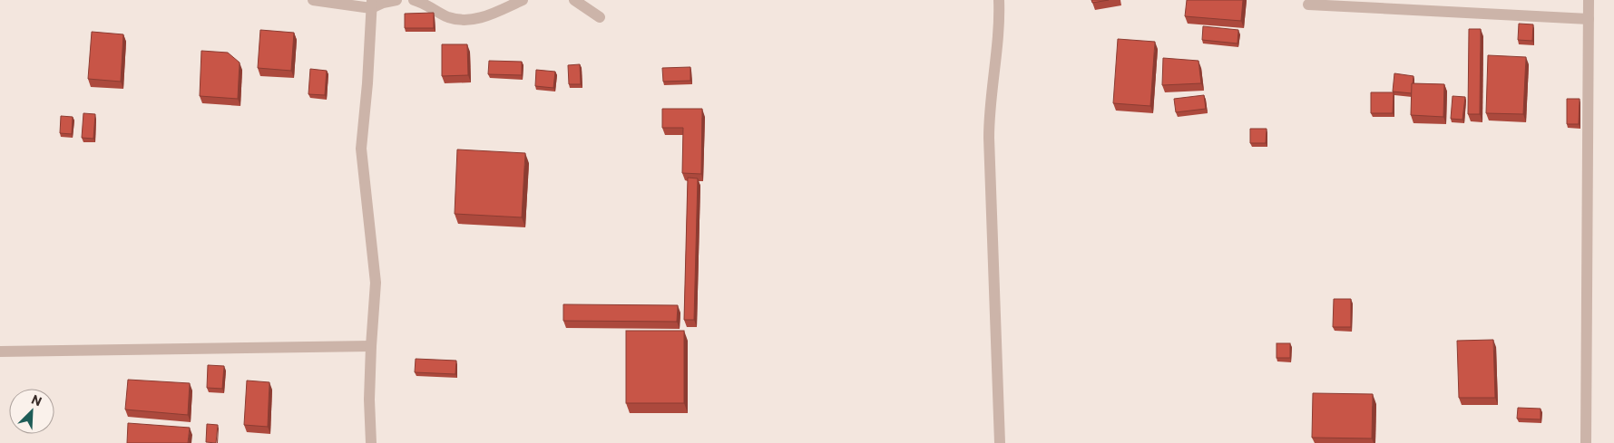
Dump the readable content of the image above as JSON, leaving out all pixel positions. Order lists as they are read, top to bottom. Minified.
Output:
{"north":"top right"}
